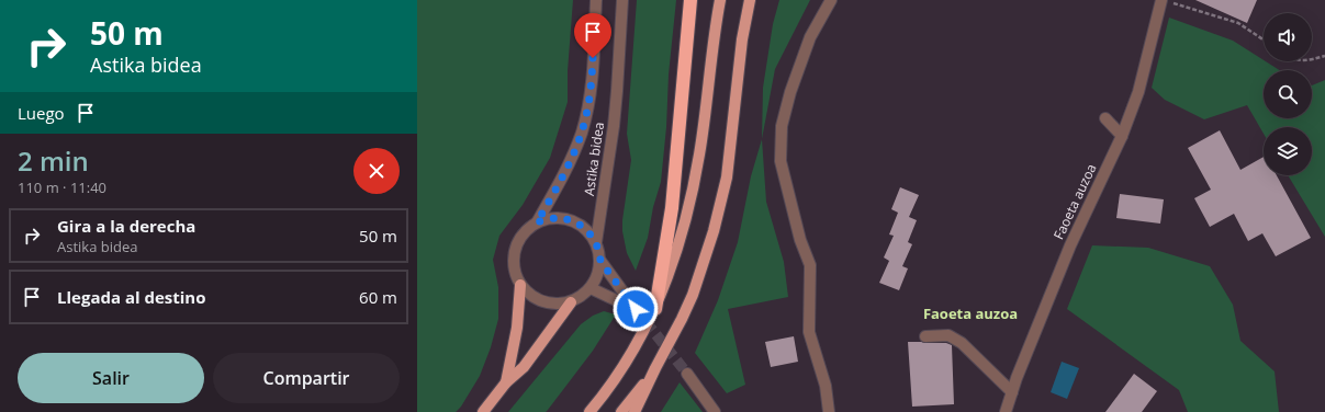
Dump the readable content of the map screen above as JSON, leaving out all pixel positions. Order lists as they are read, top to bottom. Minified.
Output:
{"streets":{"street":["Astika bidea","Faoeta auzoa"]},"districts":["Faoeta auzoa"],"page":{"turn":["50 m","Astika bidea"],"then":"Luego","heading":["2 min","110 m · 11:40"],"list":[{"name":"Gira a la derecha","note":"Astika bidea","value":"50 m"},{"name":"Llegada al destino","value":"60 m"}],"buttons":["Salir","Compartir"]}}
